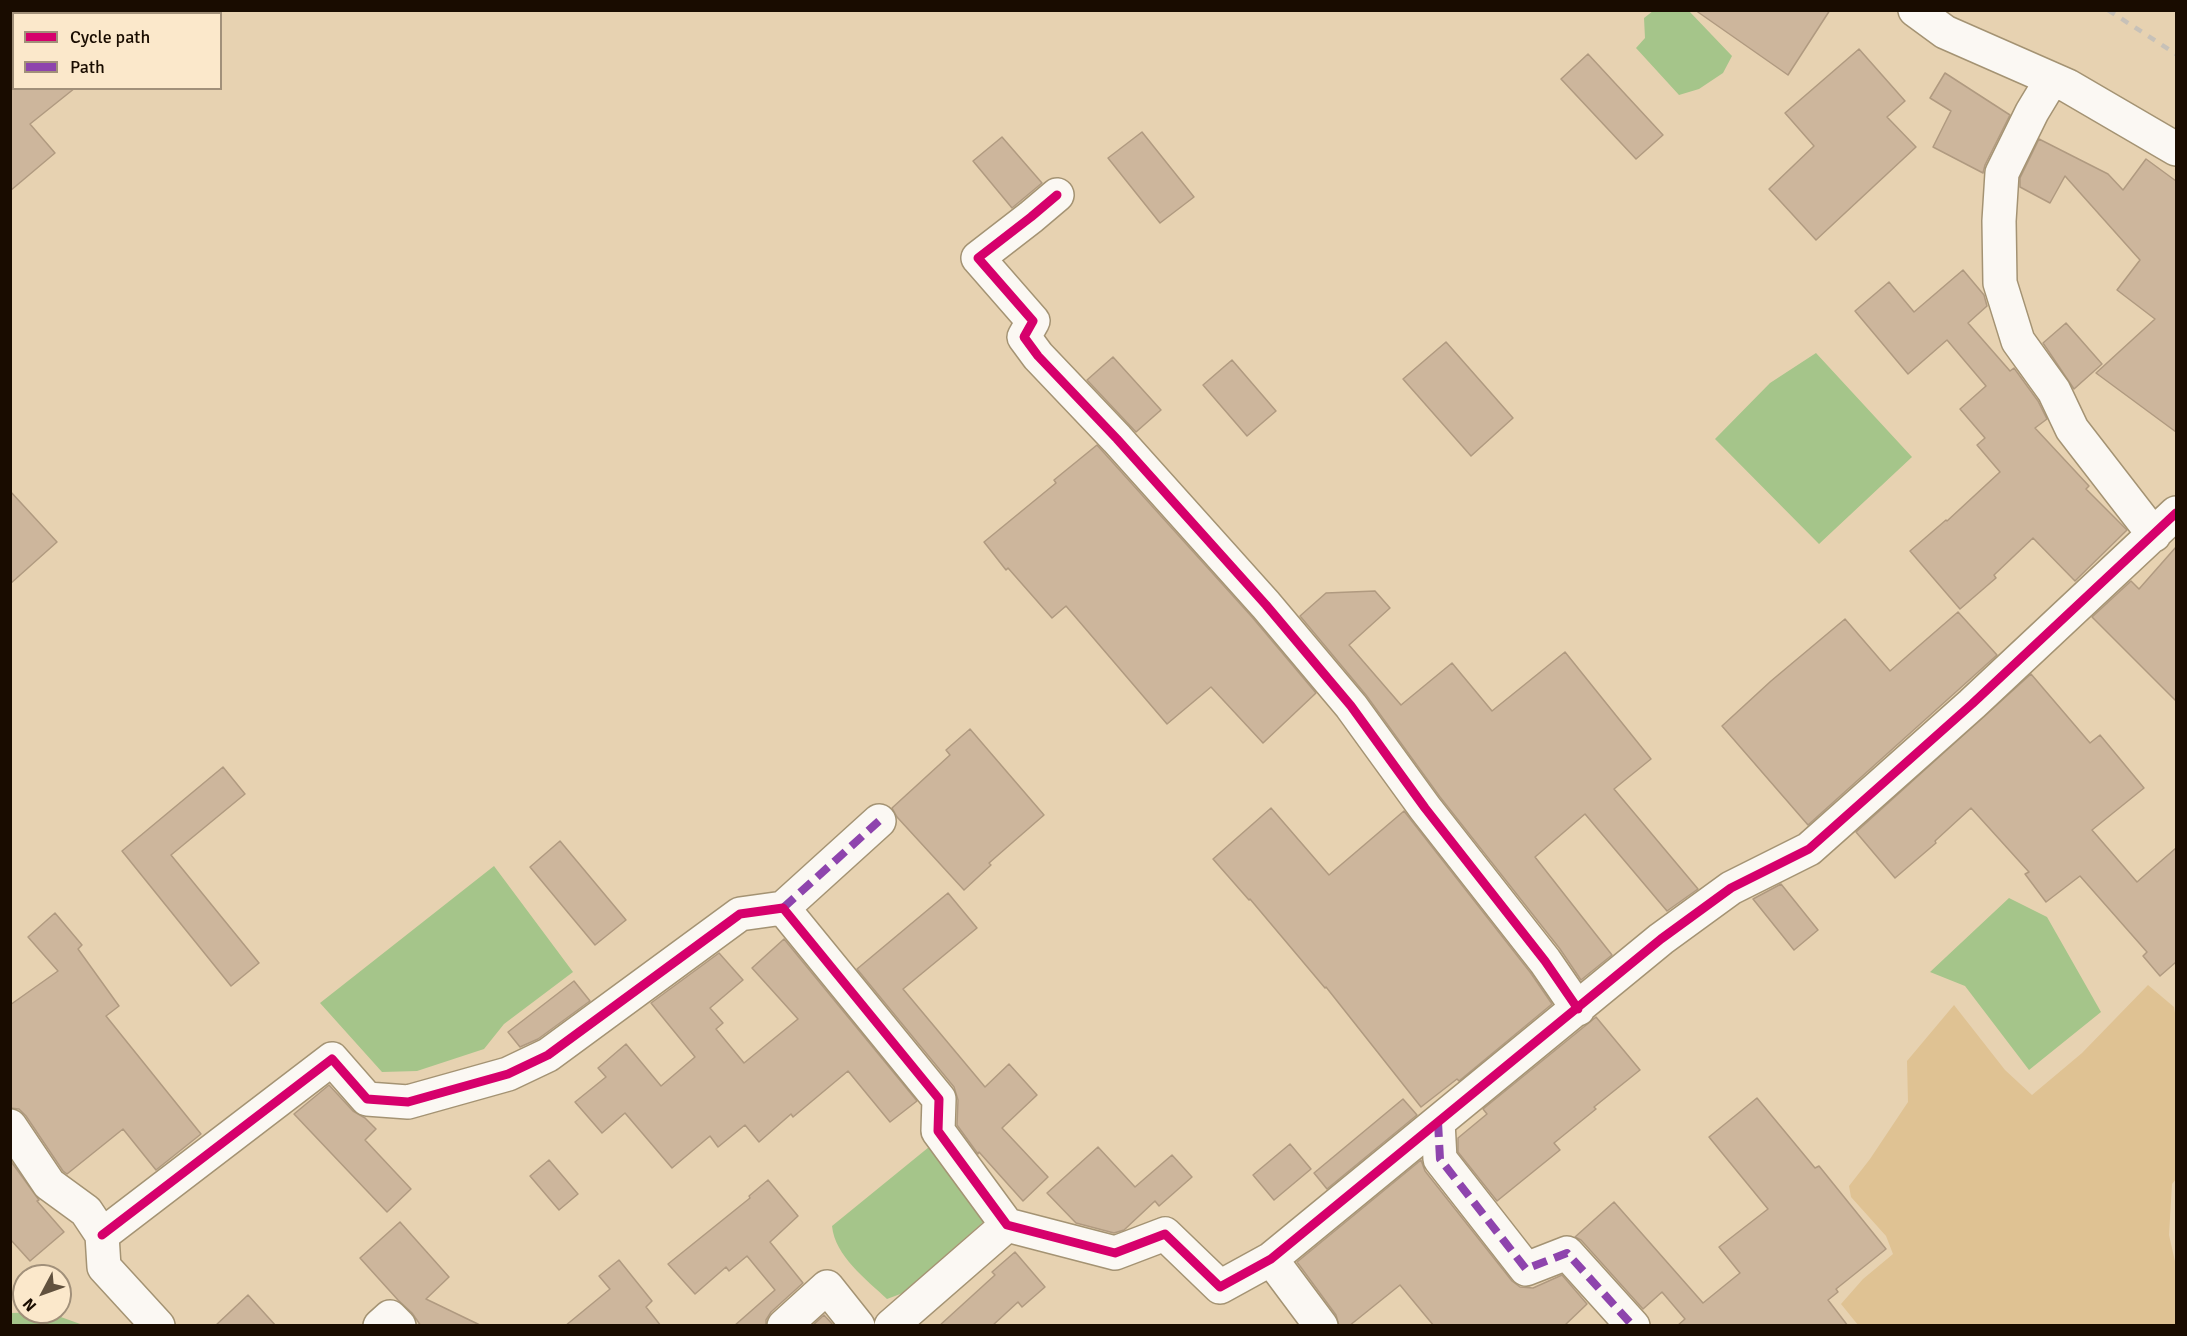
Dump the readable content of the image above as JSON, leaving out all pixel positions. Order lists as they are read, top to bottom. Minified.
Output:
{"legend":["Cycle path","Path"],"north":"bottom left"}
